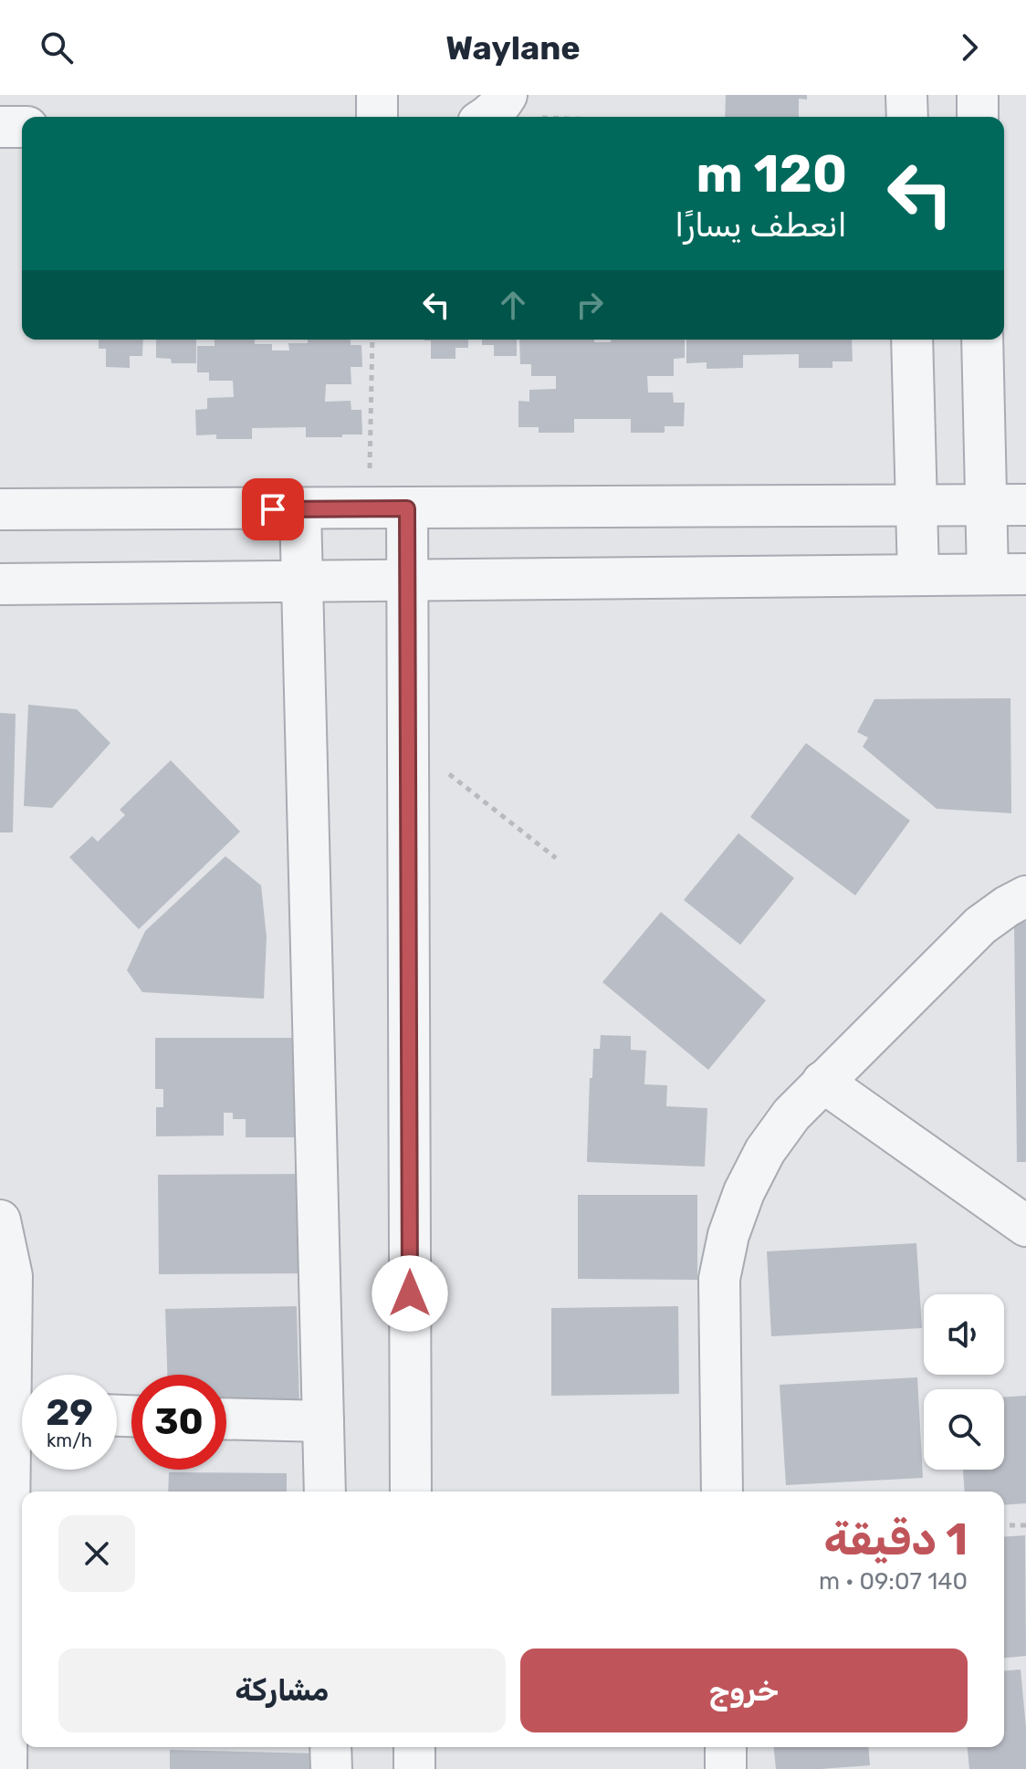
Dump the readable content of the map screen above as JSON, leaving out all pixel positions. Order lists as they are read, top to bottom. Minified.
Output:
{"page":{"header":"Waylane","turn":["120 m","انعطف يسارًا"],"speed":"29 km/h","limit":"30","heading":["1 دقيقة","140 m · 09:07"],"buttons":["خروج","مشاركة"]}}
